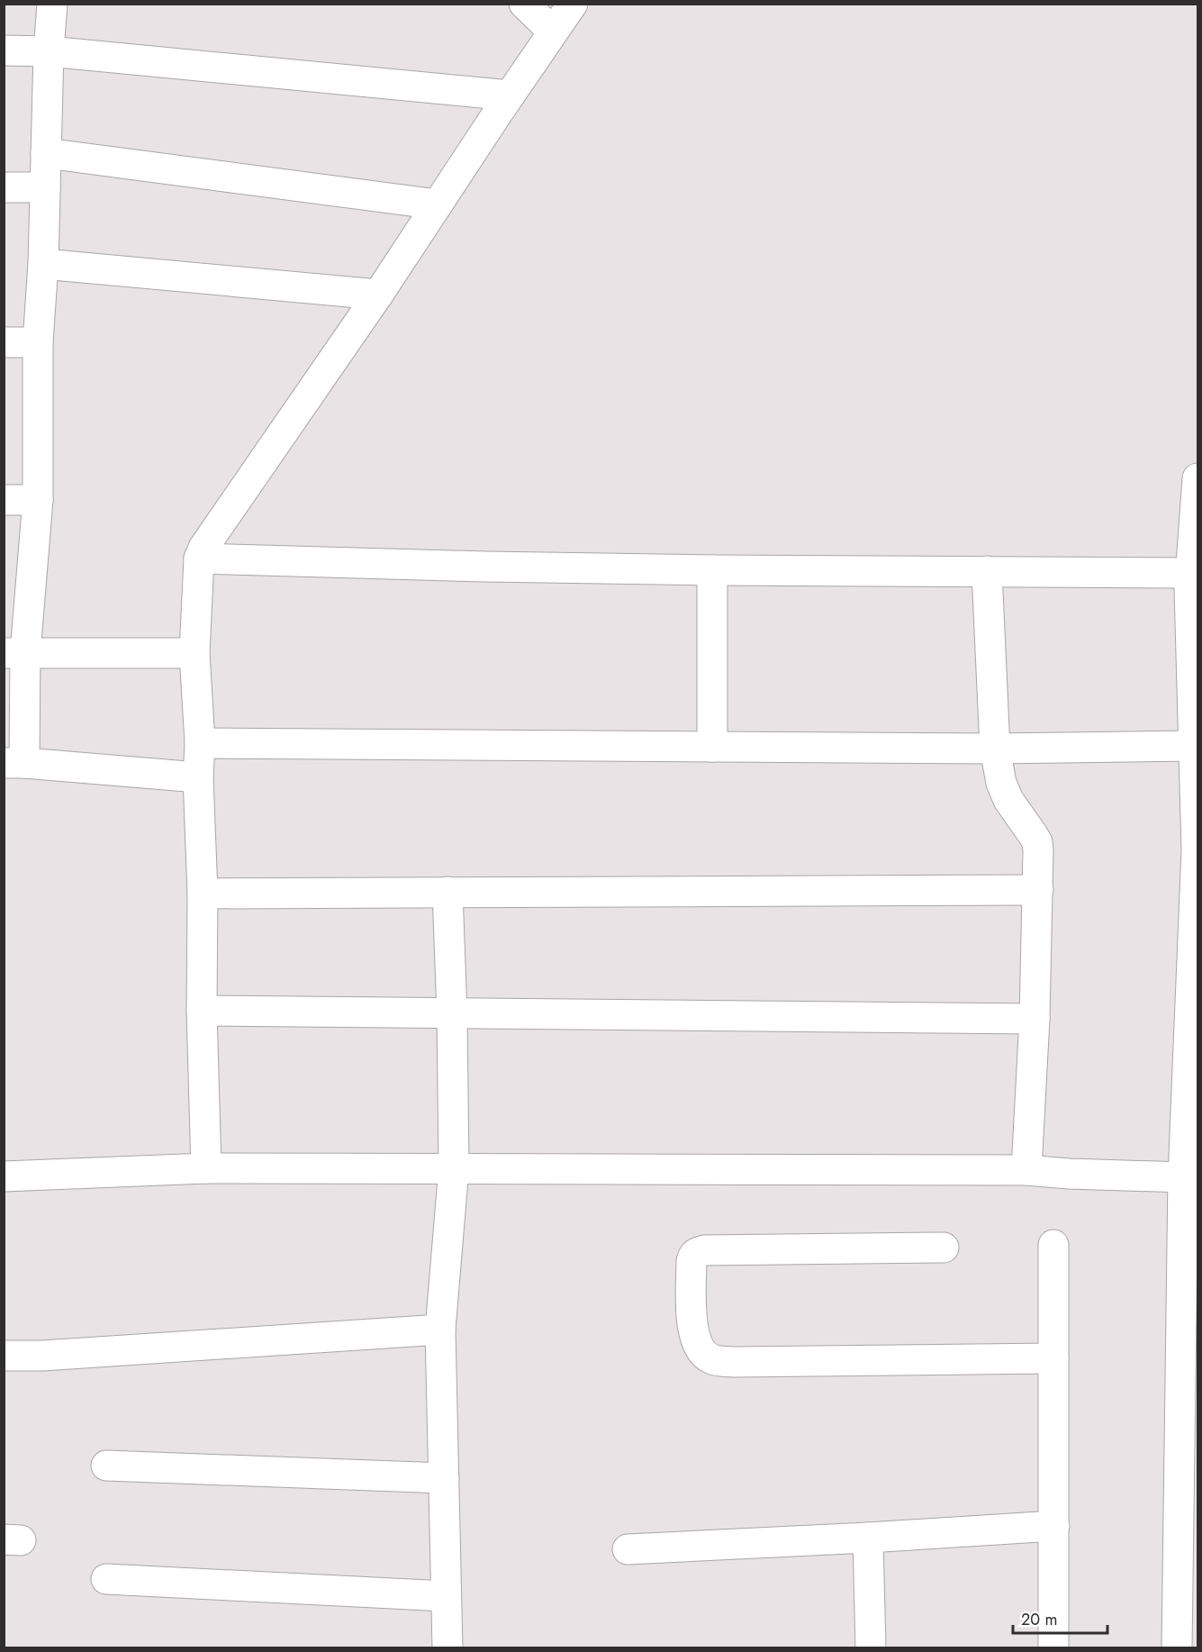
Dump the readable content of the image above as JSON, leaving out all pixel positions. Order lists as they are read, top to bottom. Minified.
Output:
{"scale_bar":"20 m"}
